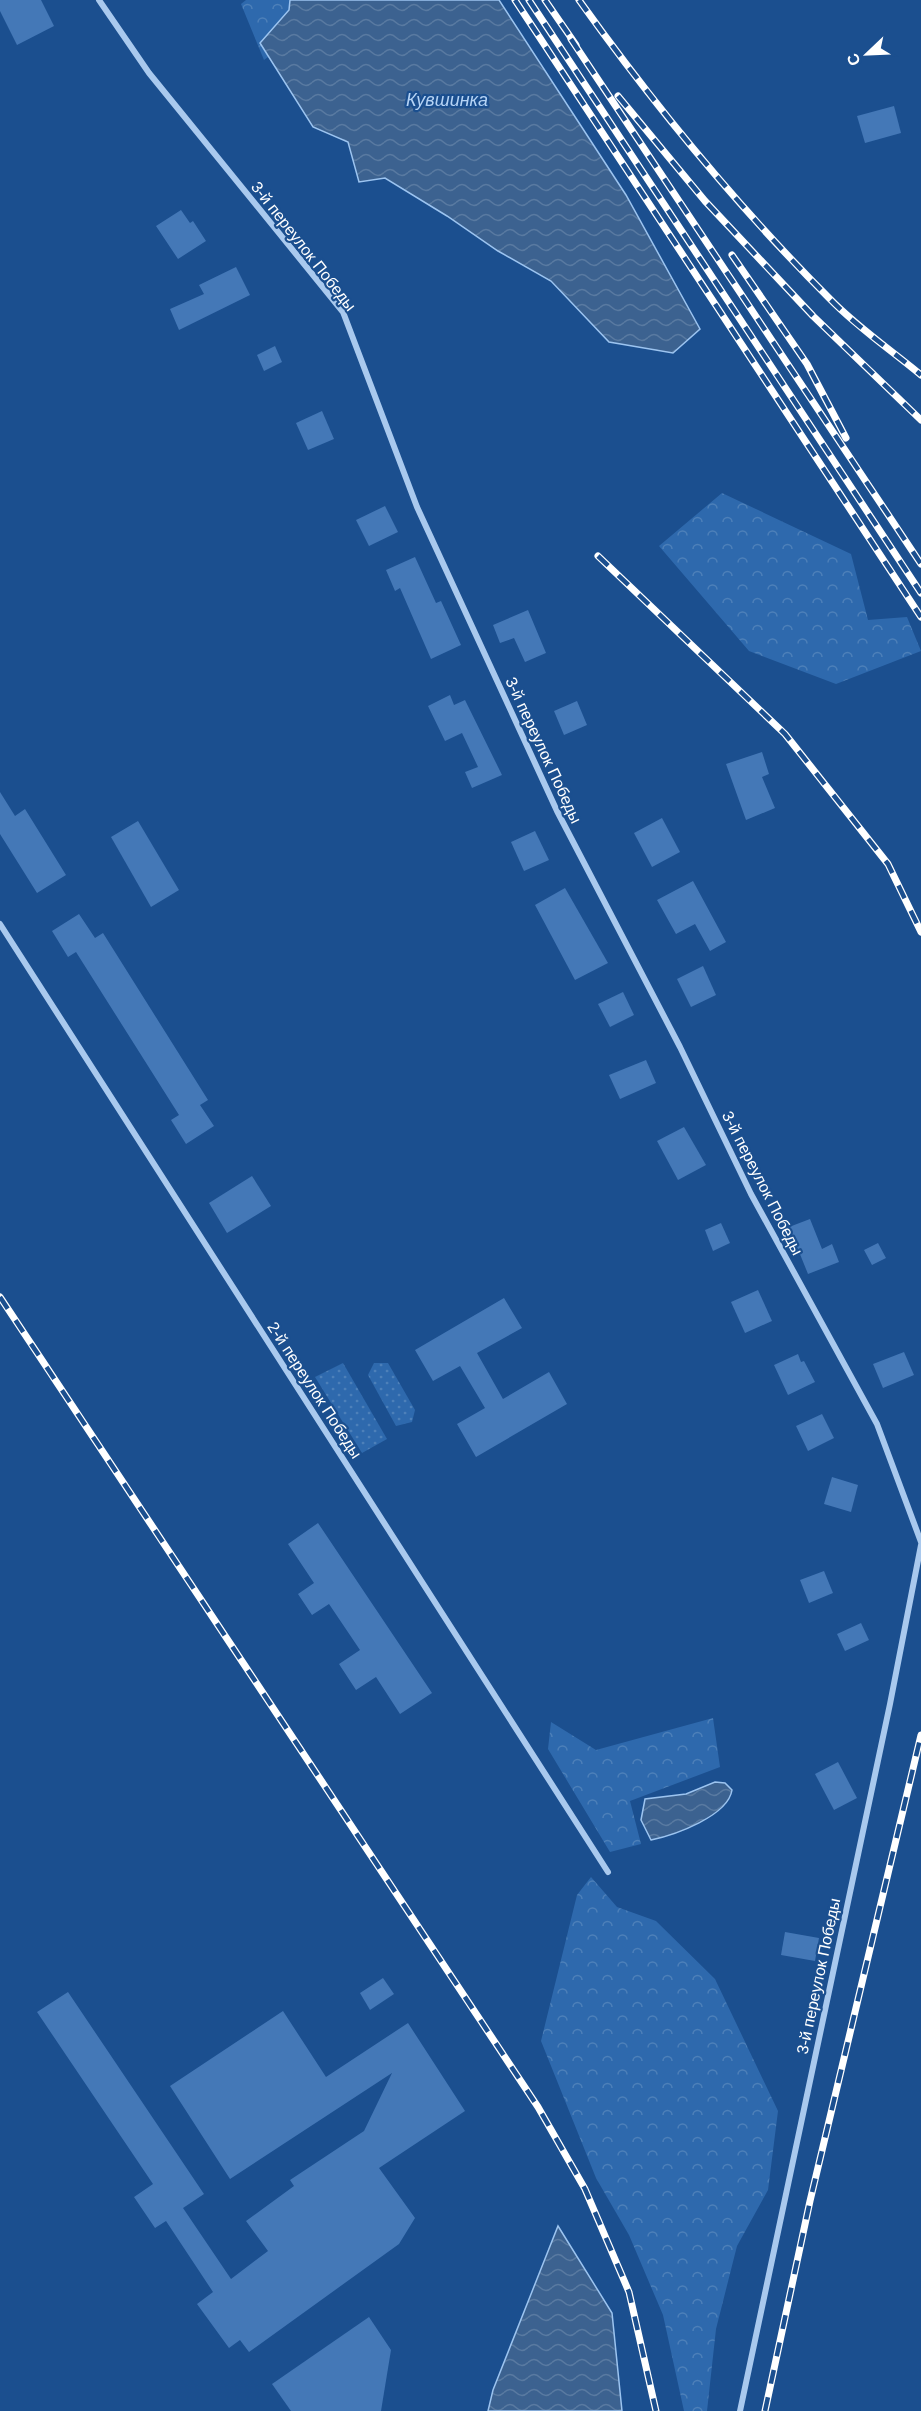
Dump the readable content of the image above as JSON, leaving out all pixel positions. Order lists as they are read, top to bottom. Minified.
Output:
{"streets":{"street":["3-й переулок Победы","2-й переулок Победы"]},"water":["Кувшинка"],"north":"bottom left"}
